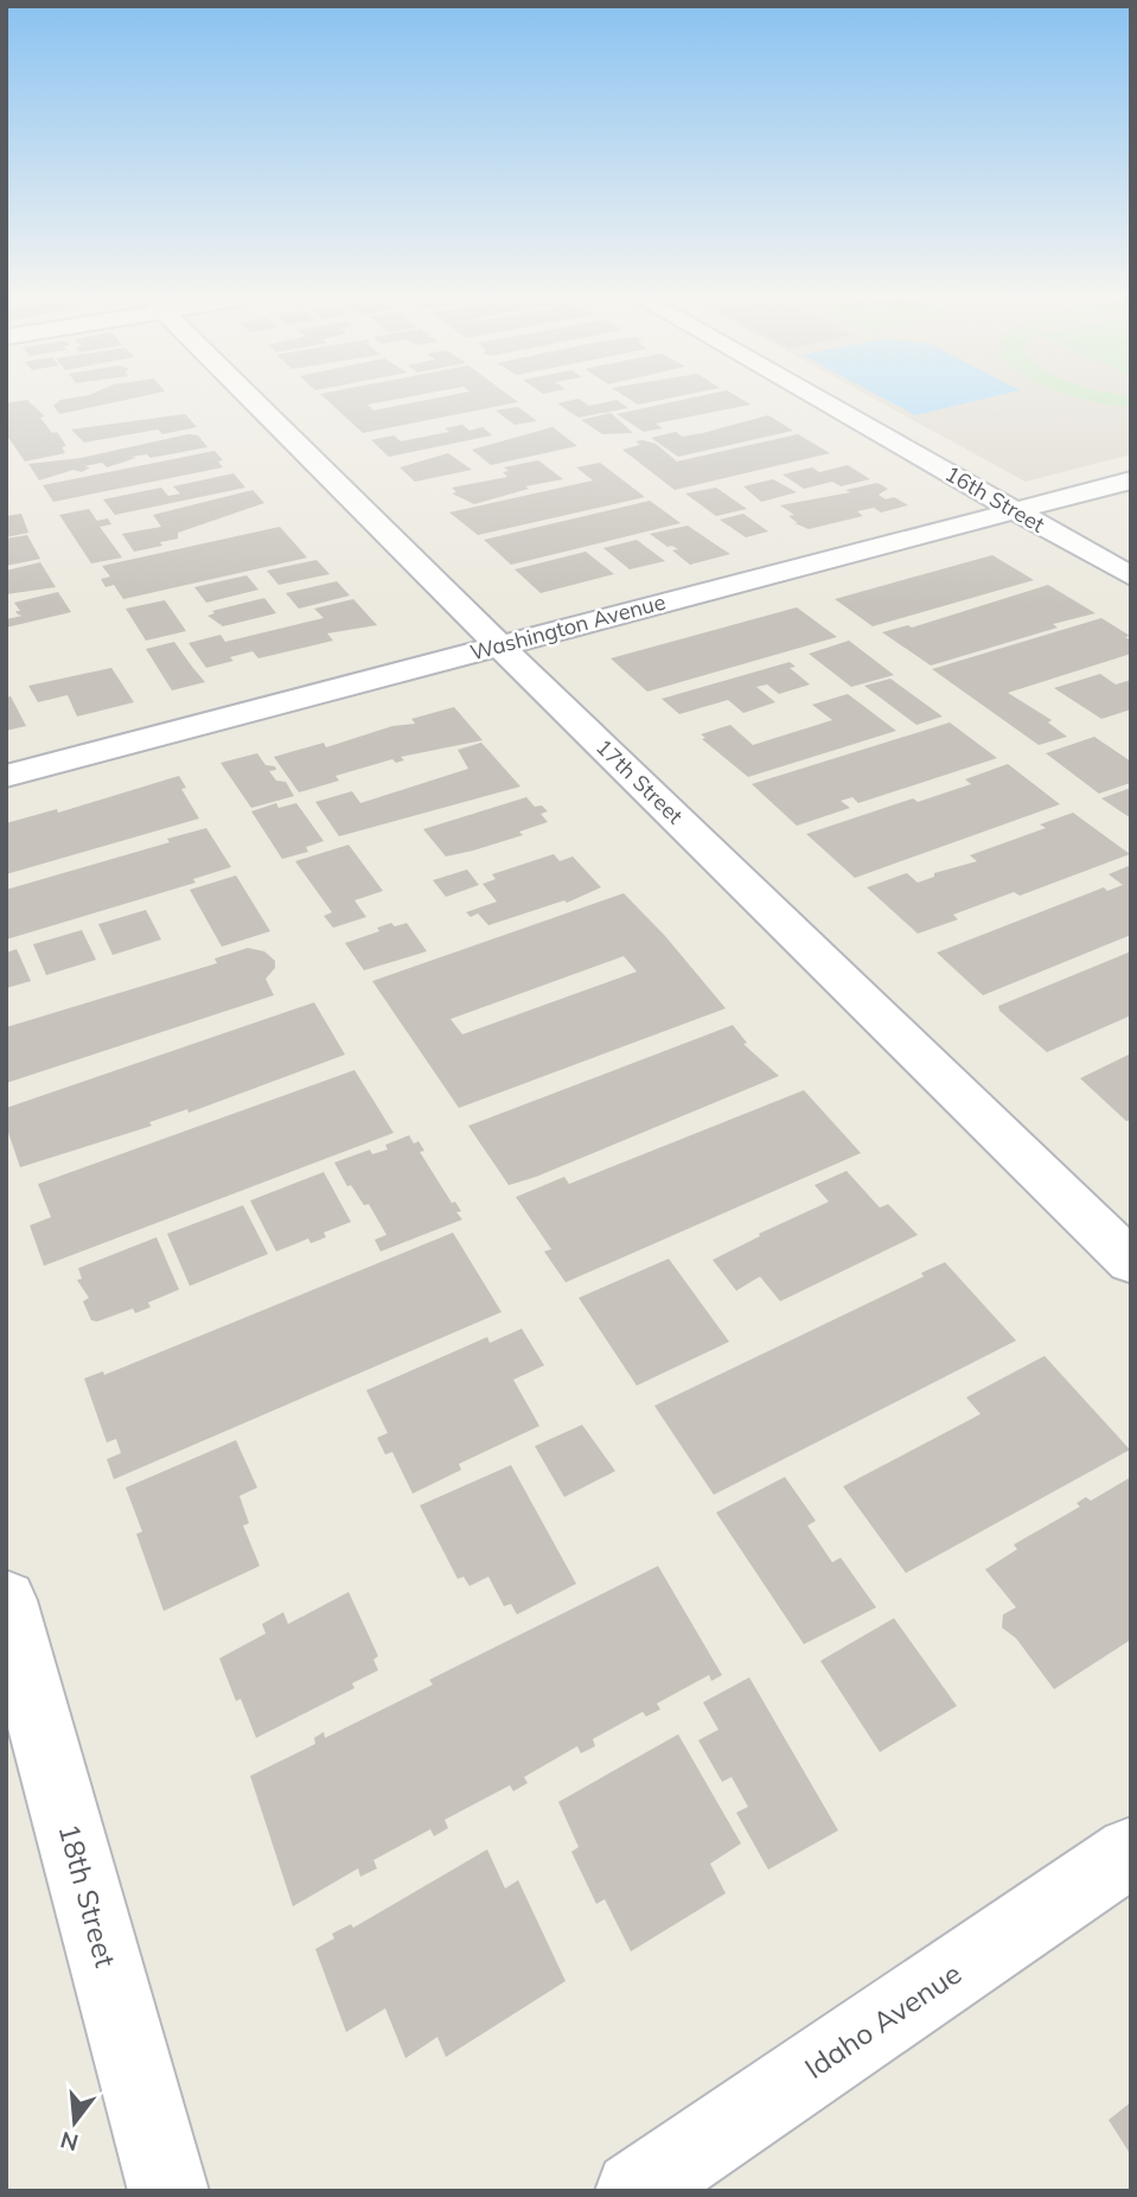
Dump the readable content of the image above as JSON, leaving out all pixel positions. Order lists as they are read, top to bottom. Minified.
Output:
{"streets":{"street":["16th Street","Washington Avenue","17th Street","18th Street","Idaho Avenue"]},"crossings":[["16th Street","Washington Avenue"],["Washington Avenue","17th Street"]],"north":"bottom"}
